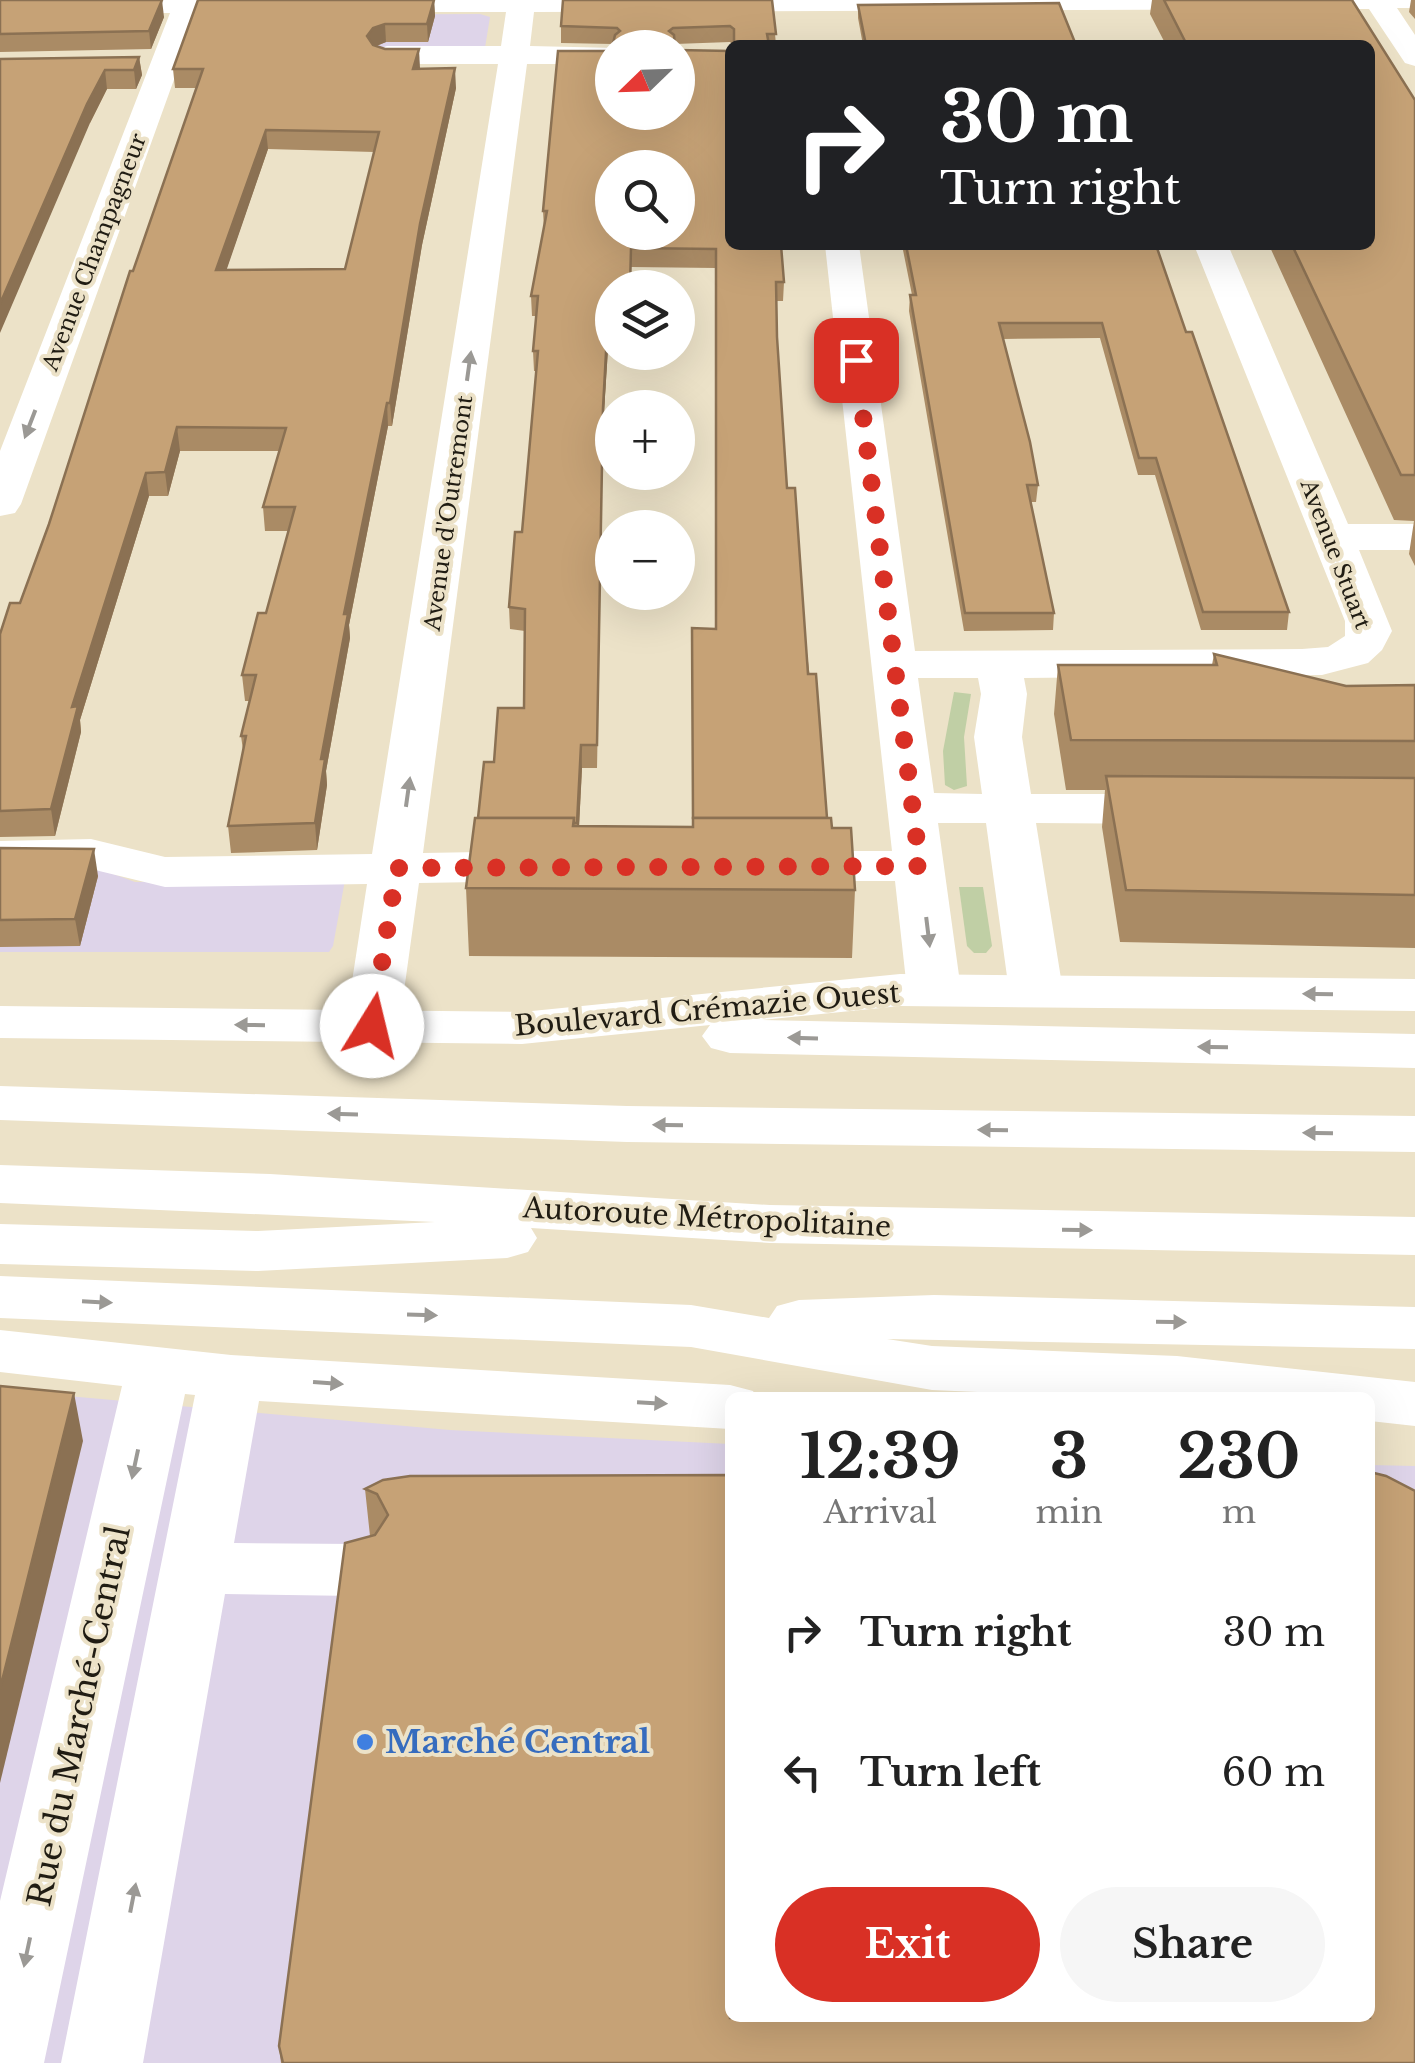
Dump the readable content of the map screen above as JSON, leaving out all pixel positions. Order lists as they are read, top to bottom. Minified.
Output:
{"streets":{"main road":["Avenue Champagneur","Avenue d'Outremont","Avenue Stuart","Boulevard Crémazie Ouest","Autoroute Métropolitaine","Rue du Marché-Central"]},"crossings":[["Avenue d'Outremont","Boulevard Crémazie Ouest"]],"one_way":["Avenue Champagneur"],"places":["Marché Central"],"north":"bottom left","page":{"map_buttons":["+","−"],"turn":["30 m","Turn right"],"eta":["12:39","Arrival","3","min","230","m"],"list":[{"name":"Turn right","value":"30 m"},{"name":"Turn left","value":"60 m"}],"buttons":["Exit","Share"]}}
